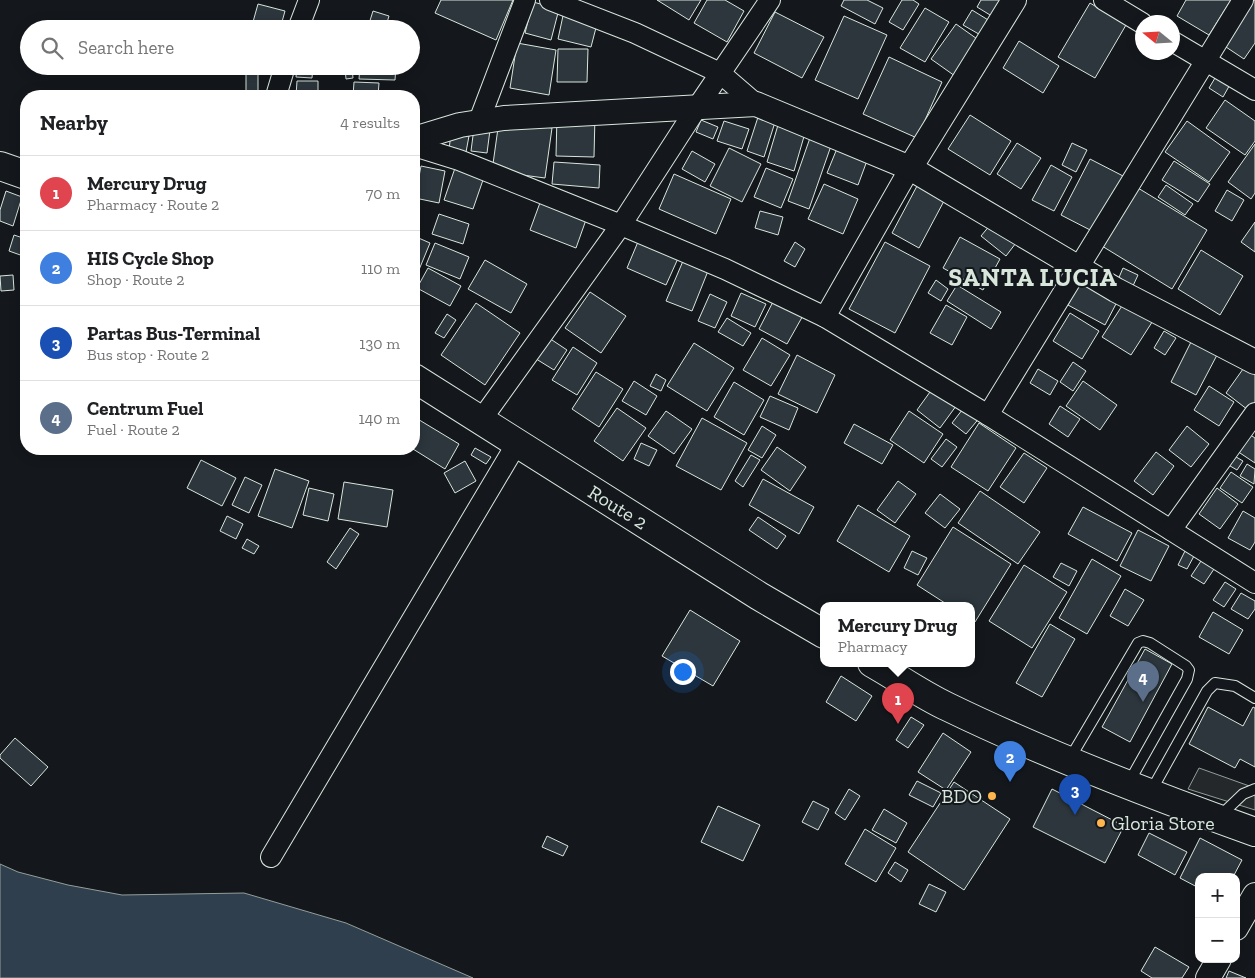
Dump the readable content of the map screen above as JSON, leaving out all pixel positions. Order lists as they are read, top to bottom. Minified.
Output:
{"streets":{"highway":["Route 2"]},"districts":["SANTA LUCIA"],"places":["BDO","Gloria Store"],"north":"left","page":{"search":"Search here","heading":["Nearby","4 results"],"list":[{"mark":"1","name":"Mercury Drug","note":"Pharmacy · Route 2","value":"70 m"},{"mark":"2","name":"HIS Cycle Shop","note":"Shop · Route 2","value":"110 m"},{"mark":"3","name":"Partas Bus-Terminal","note":"Bus stop · Route 2","value":"130 m"},{"mark":"4","name":"Centrum Fuel","note":"Fuel · Route 2","value":"140 m"}],"popup":["Mercury Drug","Pharmacy"],"pins":["4","1","2","3"],"map_buttons":["+","−"]}}
